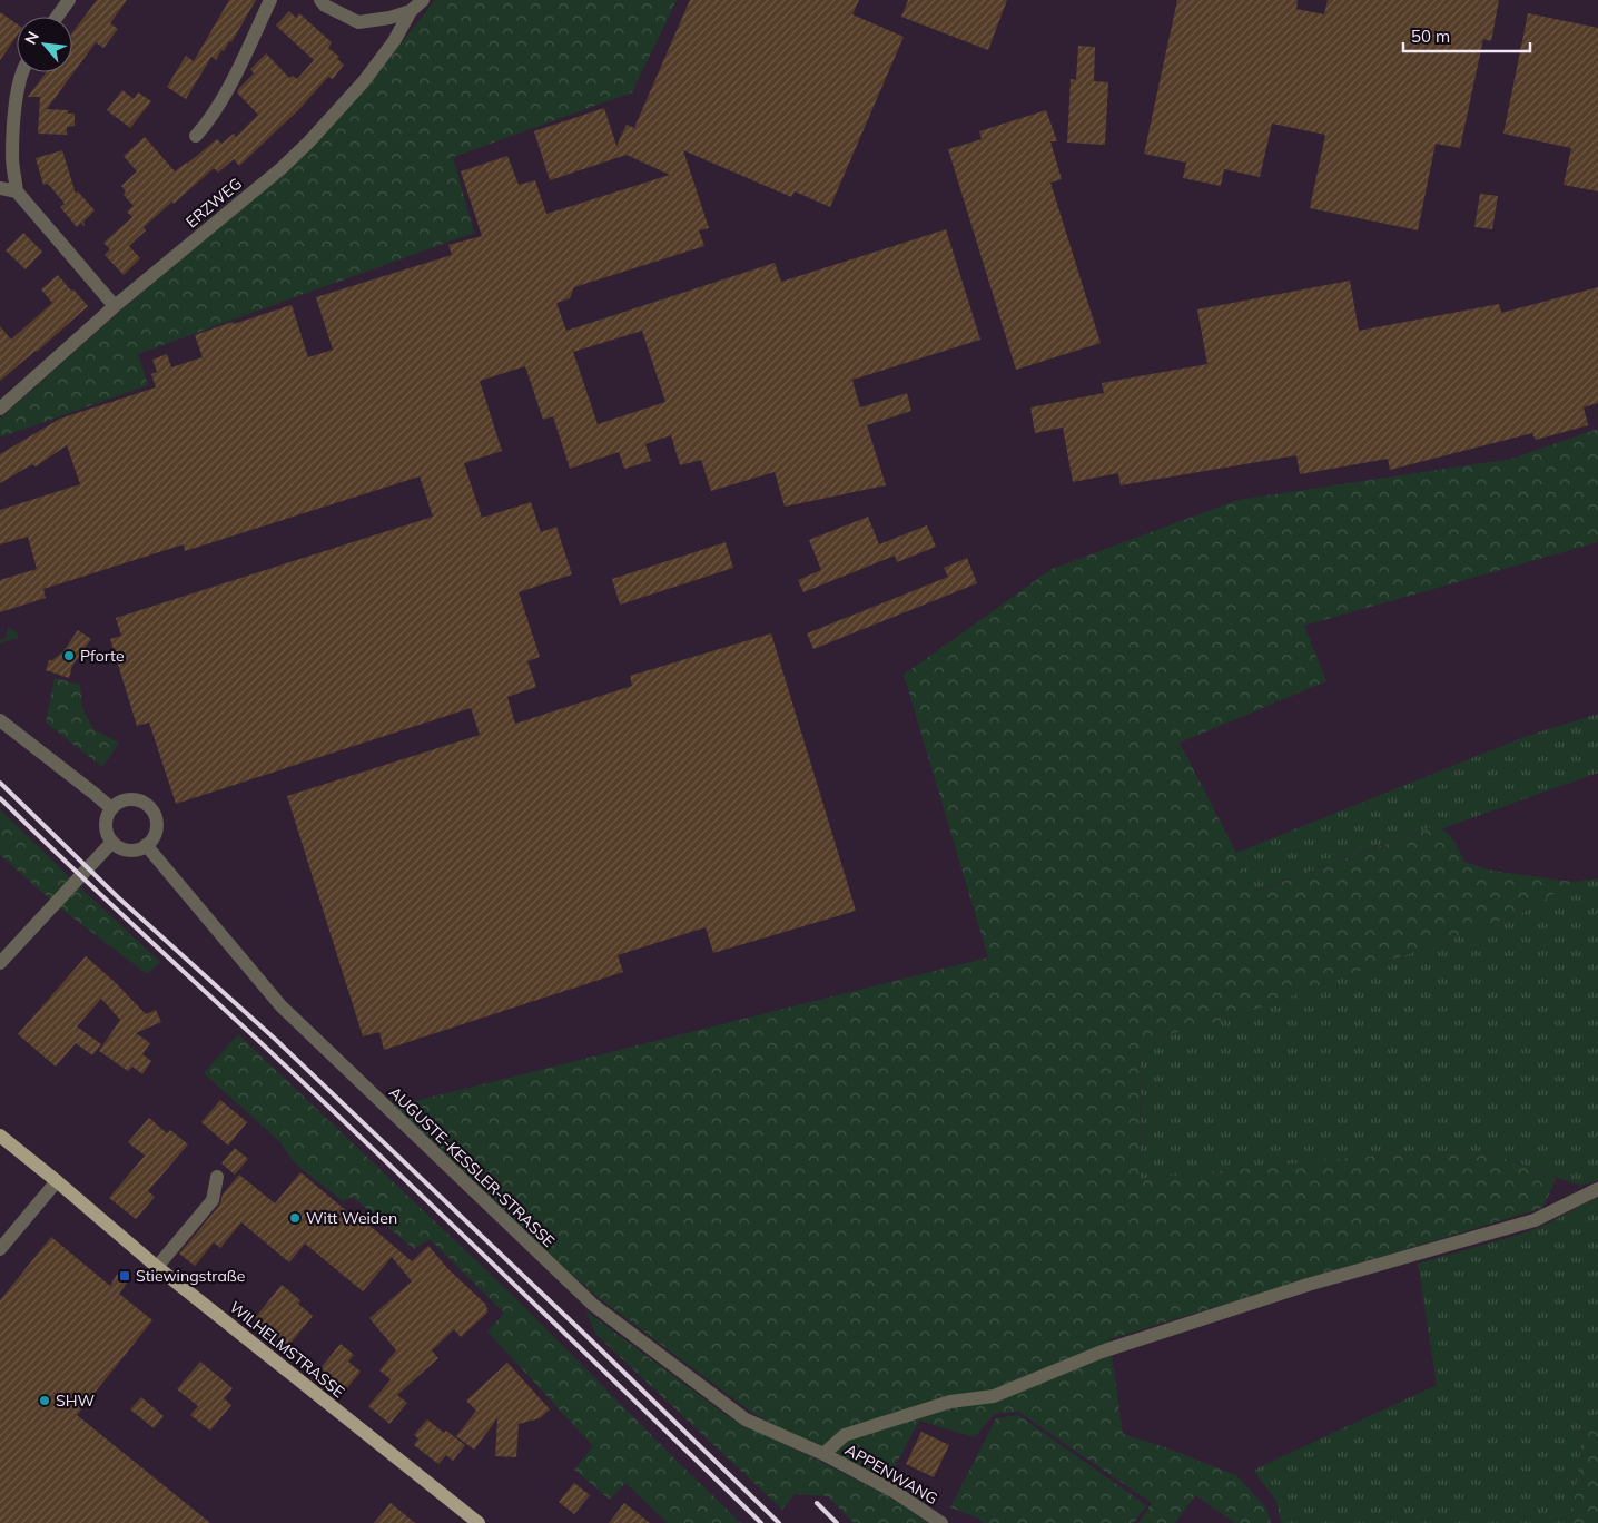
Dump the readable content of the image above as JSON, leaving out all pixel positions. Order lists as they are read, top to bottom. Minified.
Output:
{"streets":{"main road":["WILHELMSTRASSE"],"street":["ERZWEG","AUGUSTE-KESSLER-STRASSE","APPENWANG"]},"crossings":[["AUGUSTE-KESSLER-STRASSE","APPENWANG"]],"places":{"other":["Pforte","Witt Weiden","SHW"],"transit":["Stiewingstraße"]},"scale_bar":"50 m","north":"top left"}
